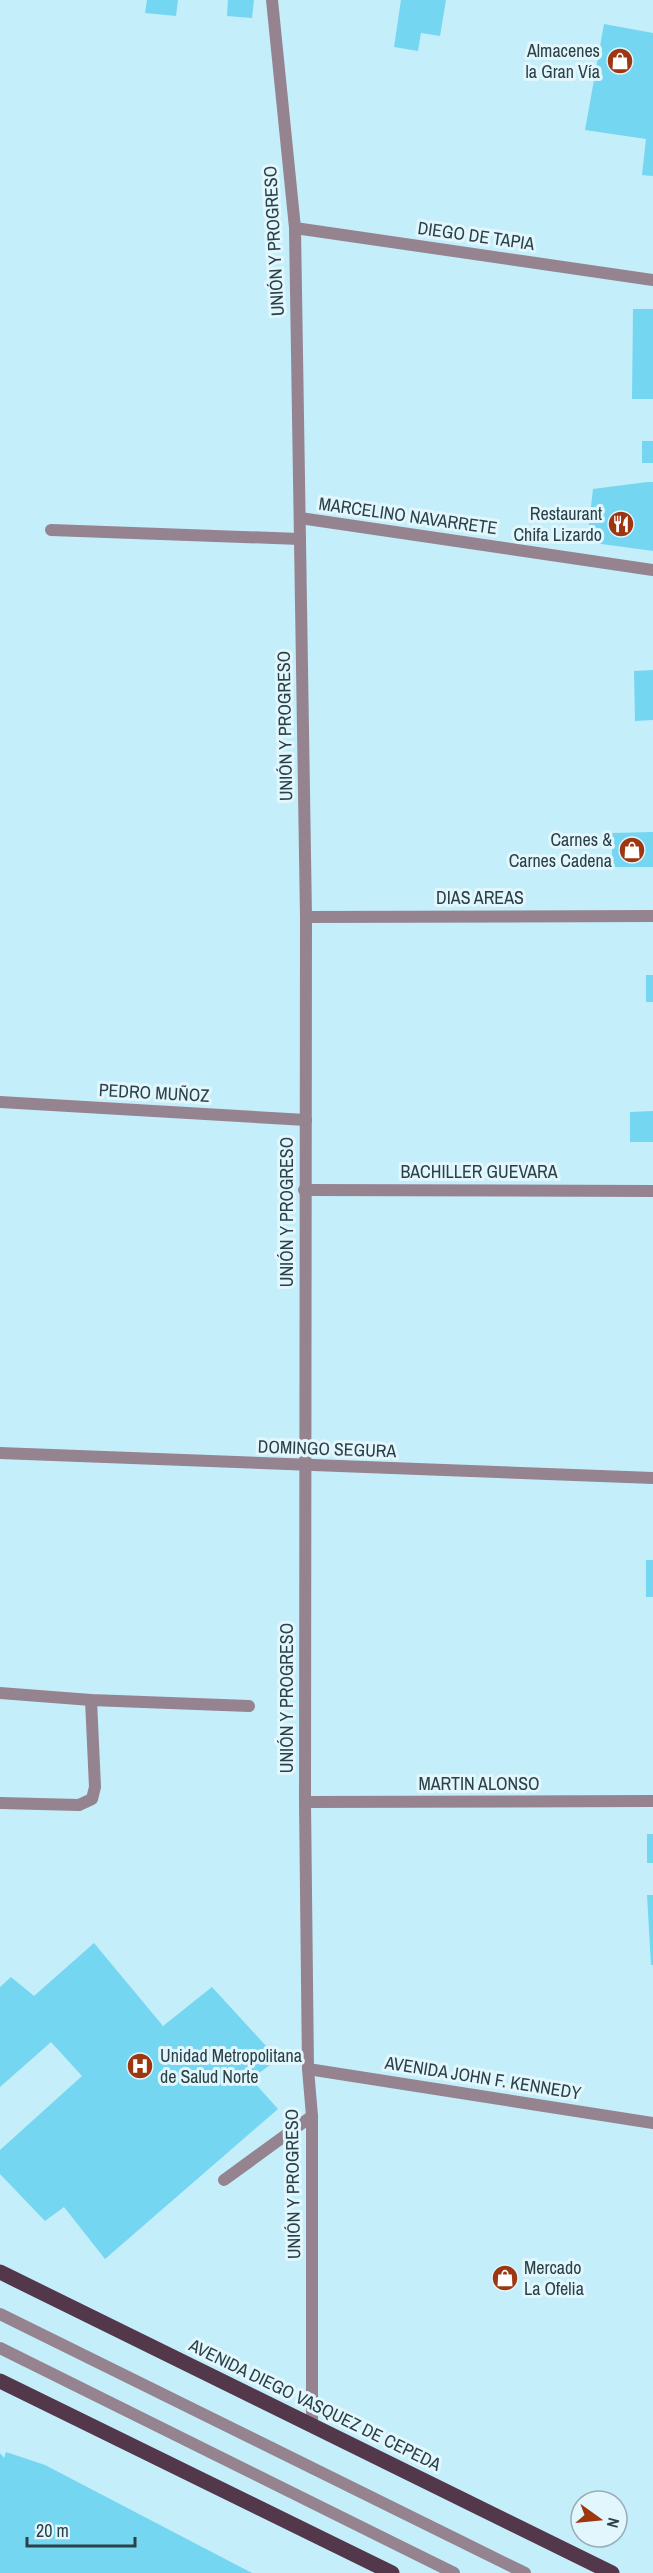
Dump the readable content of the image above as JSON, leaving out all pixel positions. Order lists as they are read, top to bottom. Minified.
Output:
{"streets":{"main road":["AVENIDA DIEGO VASQUEZ DE CEPEDA"],"street":["DIEGO DE TAPIA","UNIÓN Y PROGRESO","MARCELINO NAVARRETE","DIAS AREAS","PEDRO MUÑOZ","BACHILLER GUEVARA","DOMINGO SEGURA","MARTIN ALONSO","AVENIDA JOHN F. KENNEDY"]},"crossings":[["DIEGO DE TAPIA","UNIÓN Y PROGRESO"],["UNIÓN Y PROGRESO","MARCELINO NAVARRETE"],["UNIÓN Y PROGRESO","DIAS AREAS"],["UNIÓN Y PROGRESO","PEDRO MUÑOZ"],["UNIÓN Y PROGRESO","BACHILLER GUEVARA"],["UNIÓN Y PROGRESO","DOMINGO SEGURA"],["UNIÓN Y PROGRESO","MARTIN ALONSO"],["UNIÓN Y PROGRESO","AVENIDA JOHN F. KENNEDY"],["UNIÓN Y PROGRESO","AVENIDA DIEGO VASQUEZ DE CEPEDA"]],"places":{"shop":["Almacenes la Gran Vía","Carnes & Carnes Cadena","Mercado La Ofelia"],"restaurant":["Restaurant Chifa Lizardo"],"hospital":["Unidad Metropolitana de Salud Norte"]},"scale_bar":"20 m","north":"right"}
